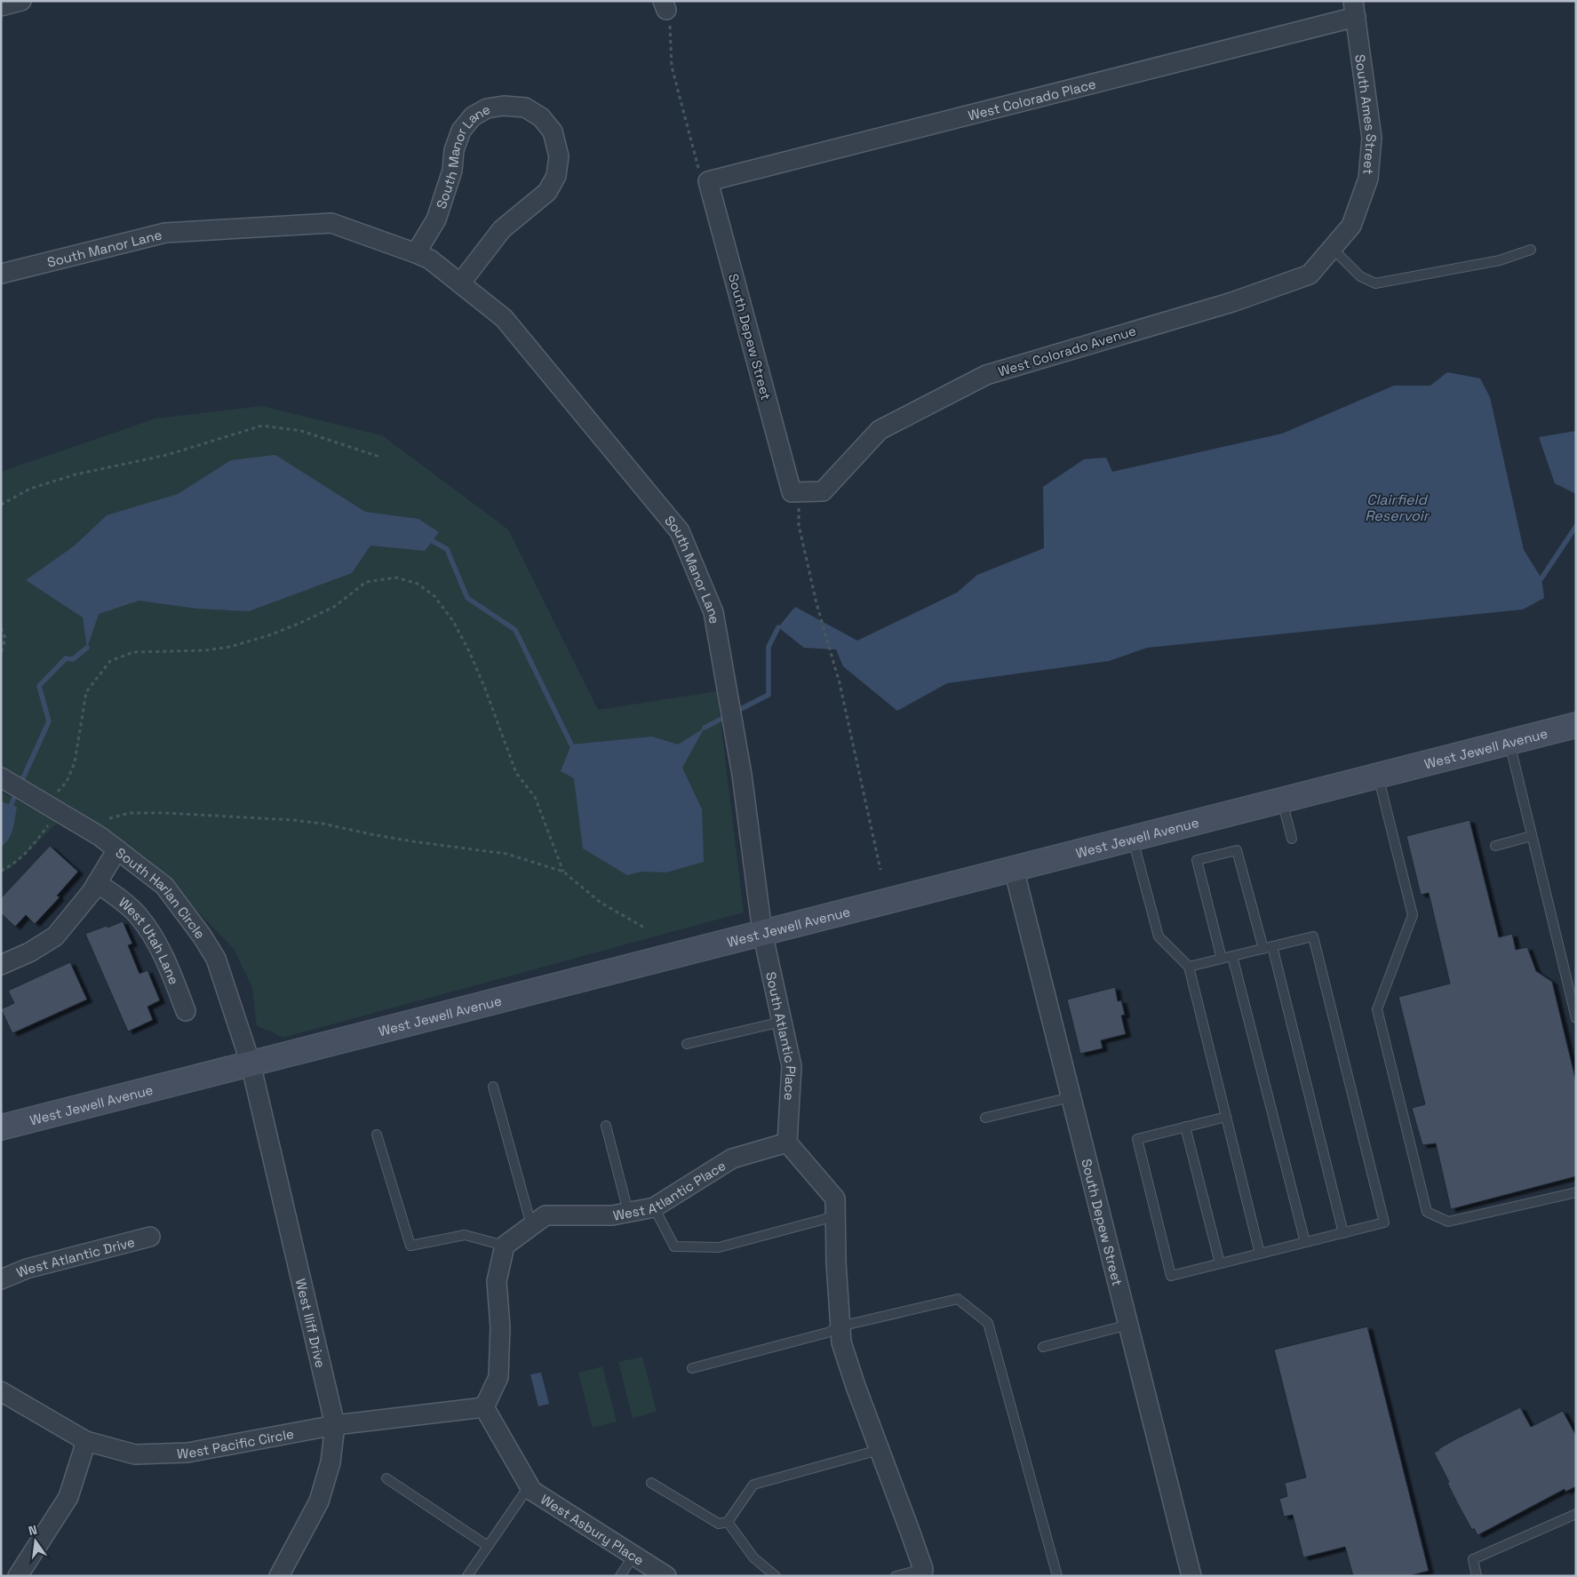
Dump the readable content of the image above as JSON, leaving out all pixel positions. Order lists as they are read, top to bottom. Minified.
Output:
{"streets":{"main road":["West Jewell Avenue"],"street":["West Colorado Place","South Ames Street","South Manor Lane","South Depew Street","West Colorado Avenue","South Harlan Circle","West Utah Lane","South Atlantic Place","West Atlantic Place","West Atlantic Drive","West Iliff Drive","West Pacific Circle","West Asbury Place"]},"crossings":[["West Colorado Place","South Ames Street"],["West Colorado Place","South Depew Street"],["South Ames Street","West Colorado Avenue"],["South Manor Lane","West Jewell Avenue"],["South Manor Lane","South Atlantic Place"],["South Depew Street","West Colorado Avenue"],["South Depew Street","West Jewell Avenue"],["West Jewell Avenue","South Harlan Circle"],["West Jewell Avenue","South Atlantic Place"],["West Jewell Avenue","West Iliff Drive"],["South Harlan Circle","West Iliff Drive"],["South Atlantic Place","West Atlantic Place"],["West Iliff Drive","West Pacific Circle"],["West Pacific Circle","West Asbury Place"]],"water":["Clairfield Reservoir"],"north":"top"}
